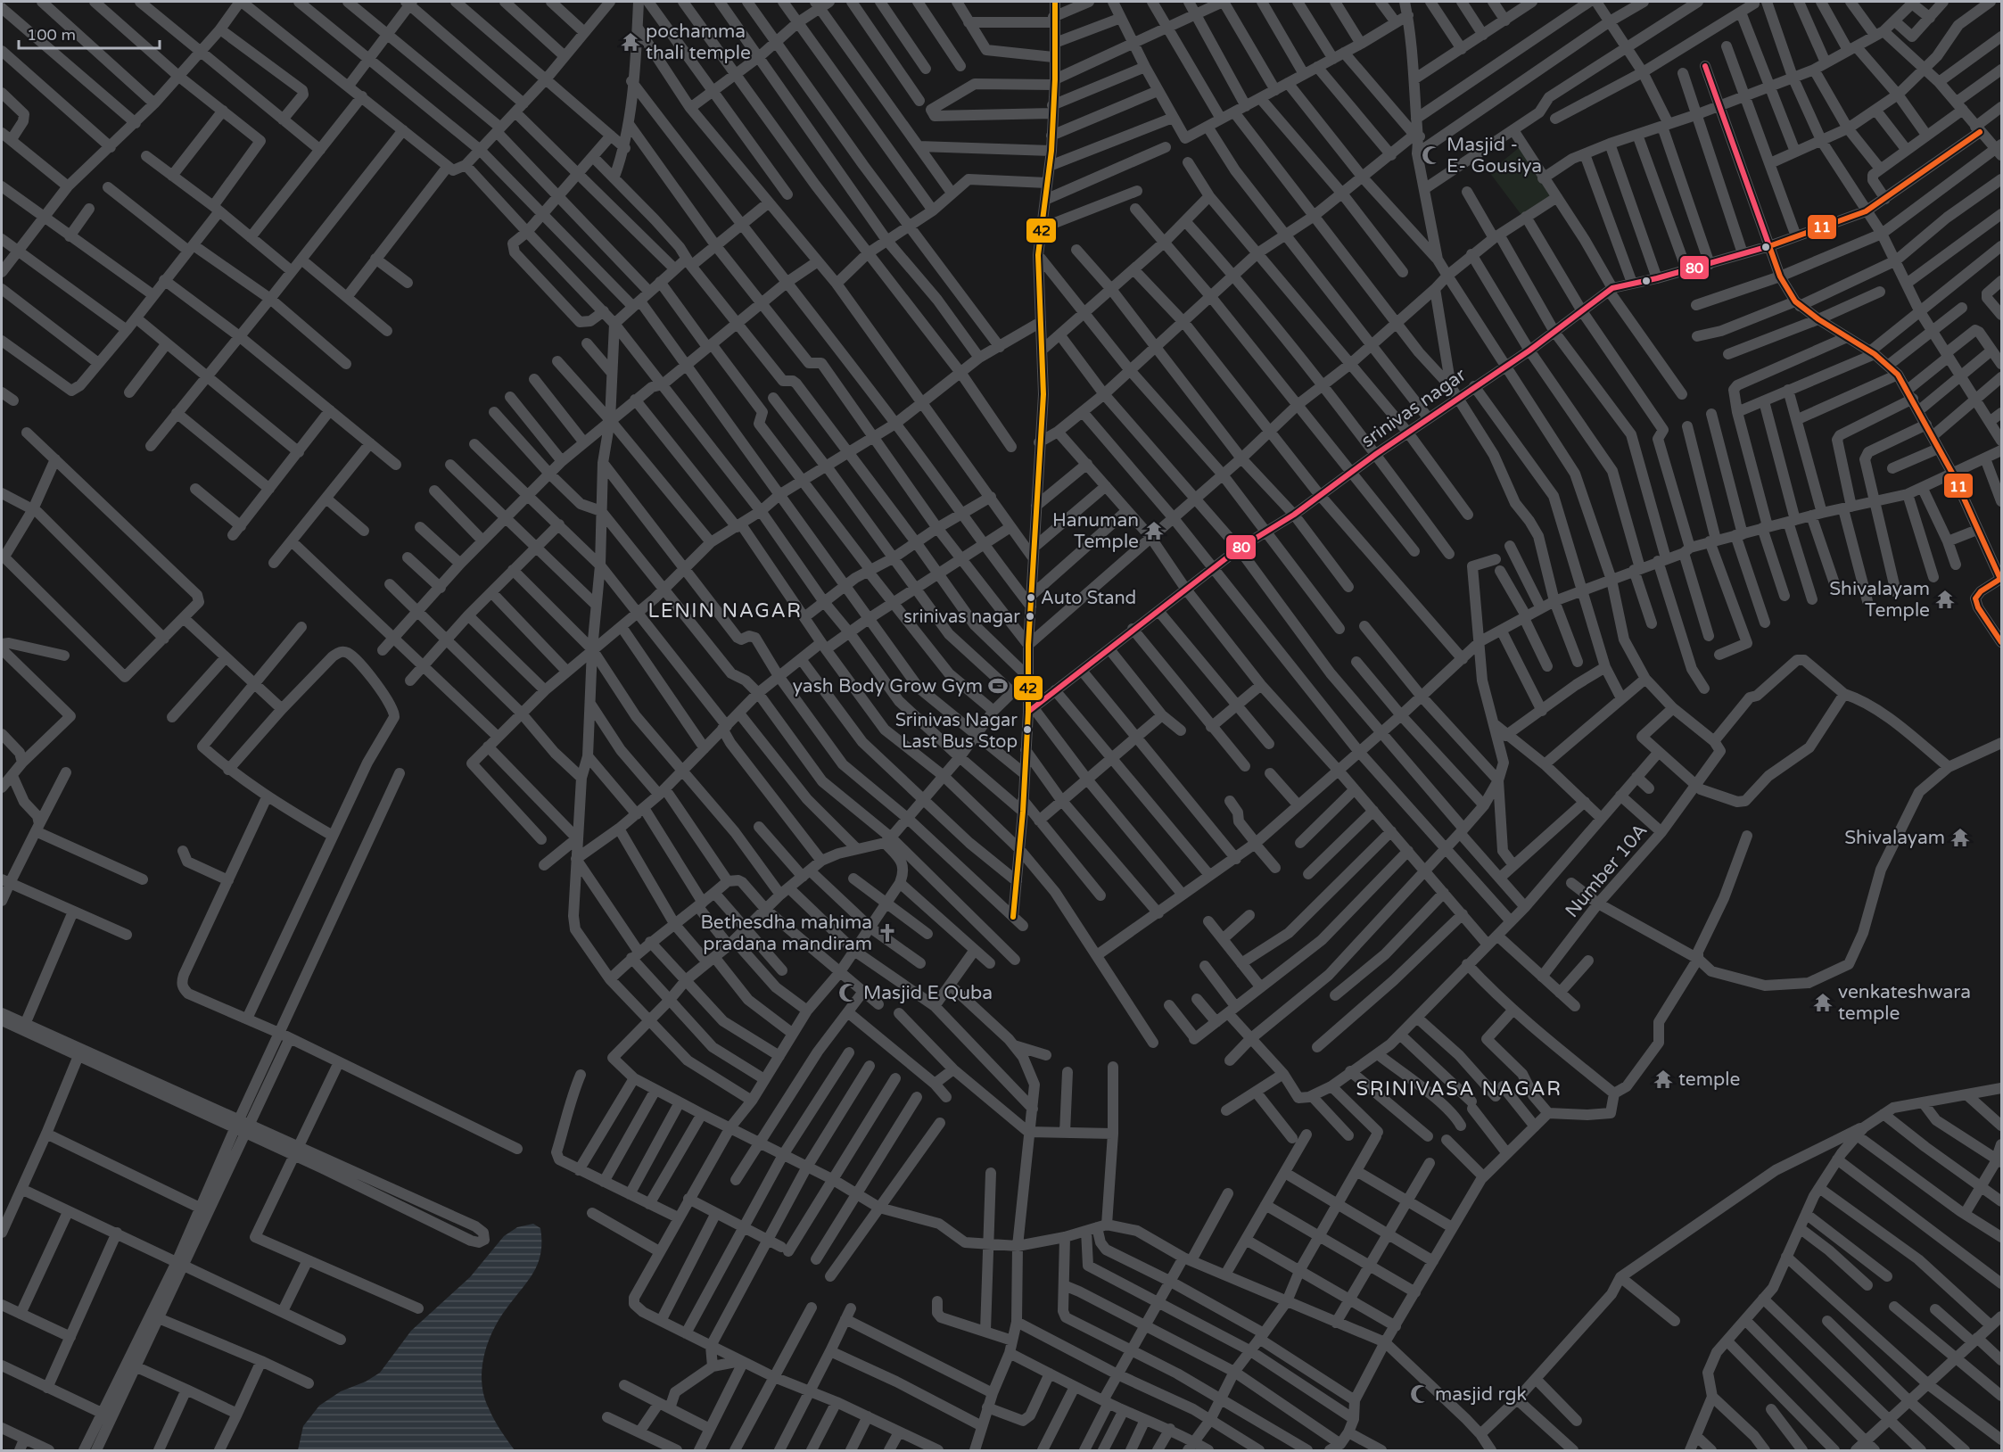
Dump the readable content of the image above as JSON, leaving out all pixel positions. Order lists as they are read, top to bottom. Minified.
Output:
{"streets":{"street":["srinivas nagar","Number 10A"]},"districts":["LENIN NAGAR","SRINIVASA NAGAR"],"places":{"temple":["pochamma thali temple","Hanuman Temple","Shivalayam Temple","Shivalayam","venkateshwara temple","temple"],"mosque":["Masjid - E- Gousiya","Masjid E Quba","masjid rgk"],"other":["Auto Stand","srinivas nagar","Srinivas Nagar Last Bus Stop"],"sports":["yash Body Grow Gym"],"church":["Bethesdha mahima pradana mandiram"]},"lines":["transit line 42","transit line 80","transit line 11"],"scale_bar":"100 m"}
